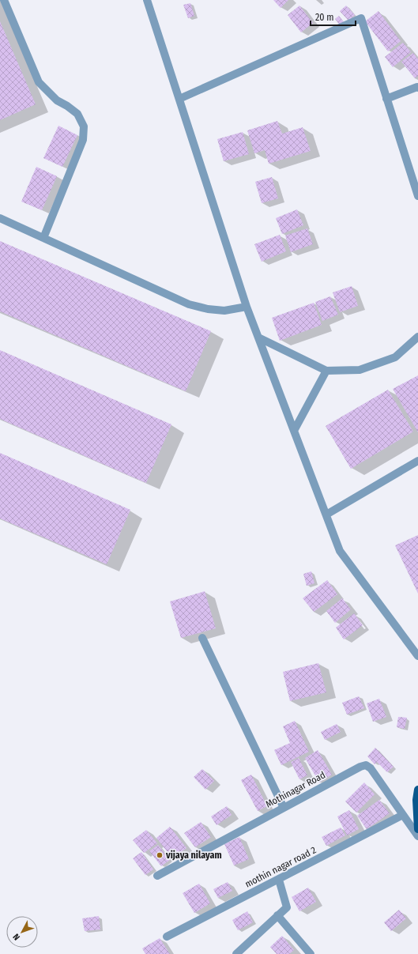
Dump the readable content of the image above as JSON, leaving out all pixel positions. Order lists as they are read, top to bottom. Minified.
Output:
{"streets":{"street":["Mothinagar Road","mothin nagar road 2"]},"crossings":[["Mothinagar Road","mothin nagar road 2"]],"places":["vijaya nilayam"],"scale_bar":"20 m","north":"bottom left"}
